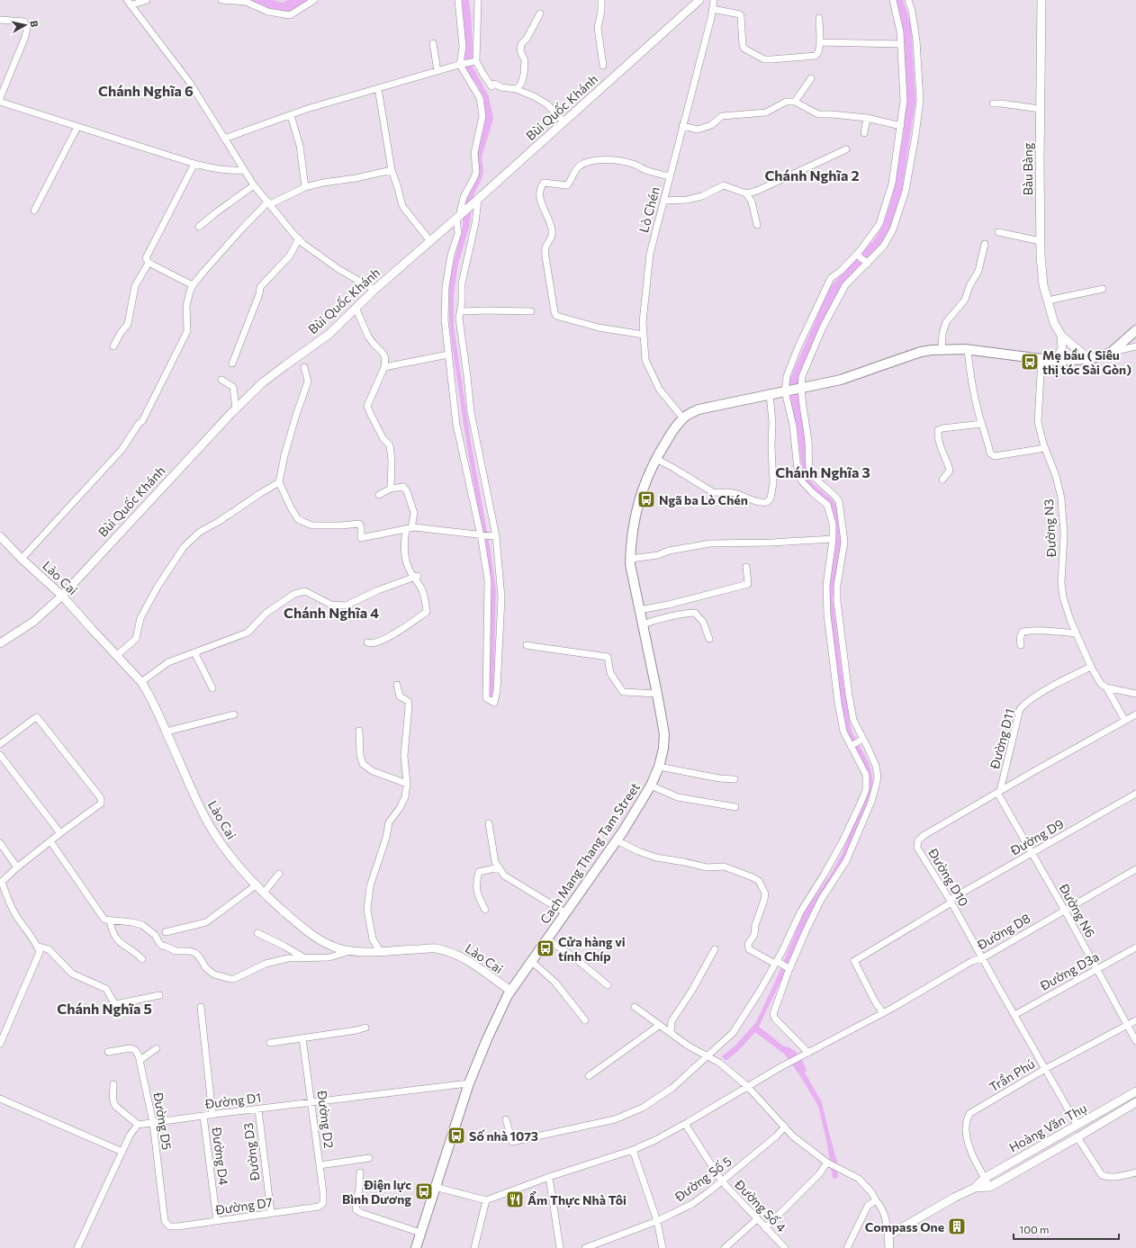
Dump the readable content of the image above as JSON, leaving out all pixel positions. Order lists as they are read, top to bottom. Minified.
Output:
{"streets":{"main road":["Cach Mang Thang Tam Street"],"street":["Bùi Quốc Khánh","Bàu Bàng","Lò Chén","Đường N3","Lào Cai","Đường D11","Đường D9","Đường D10","Đường N6","Đường D8","Đường D3a","Trần Phú","Đường D1","Đường D2","Đường D5","Hoàng Văn Thụ","Đường D3","Đường D4","Đường Số 5","Đường D7","Đường Số 4"]},"crossings":[["Bùi Quốc Khánh","Lào Cai"],["Lò Chén","Cach Mang Thang Tam Street"],["Đường N3","Đường D11"],["Đường N3","Đường D10"],["Lào Cai","Cach Mang Thang Tam Street"],["Đường D11","Đường D10"],["Đường D11","Đường N6"],["Đường D9","Đường D10"],["Đường D9","Đường N6"],["Đường D9","Đường D8"],["Cach Mang Thang Tam Street","Đường D1"],["Đường D10","Đường N6"],["Đường D10","Đường D8"],["Đường D10","Đường D3a"],["Đường D10","Trần Phú"],["Đường D10","Hoàng Văn Thụ"],["Đường N6","Đường D8"],["Đường N6","Đường D3a"],["Đường N6","Trần Phú"],["Đường D8","Đường Số 4"],["Trần Phú","Hoàng Văn Thụ"],["Đường D1","Đường D2"],["Đường D1","Đường D5"],["Đường D1","Đường D3"],["Đường D1","Đường D4"],["Đường D2","Đường D7"],["Đường D5","Đường D7"],["Đường D3","Đường D7"],["Đường D4","Đường D7"],["Đường Số 5","Đường Số 4"]],"districts":["Chánh Nghĩa 6","Chánh Nghĩa 2","Chánh Nghĩa 3","Chánh Nghĩa 4","Chánh Nghĩa 5"],"places":{"bus stop":["Mẹ bầu ( Siêu thị tóc Sài Gòn)","Ngã ba Lò Chén","Cửa hàng vi tính Chíp","Số nhà 1073","Điện lực Bình Dương"],"restaurant":["Ẩm Thực Nhà Tôi"],"building":["Compass One"]},"scale_bar":"100 m","north":"right"}
